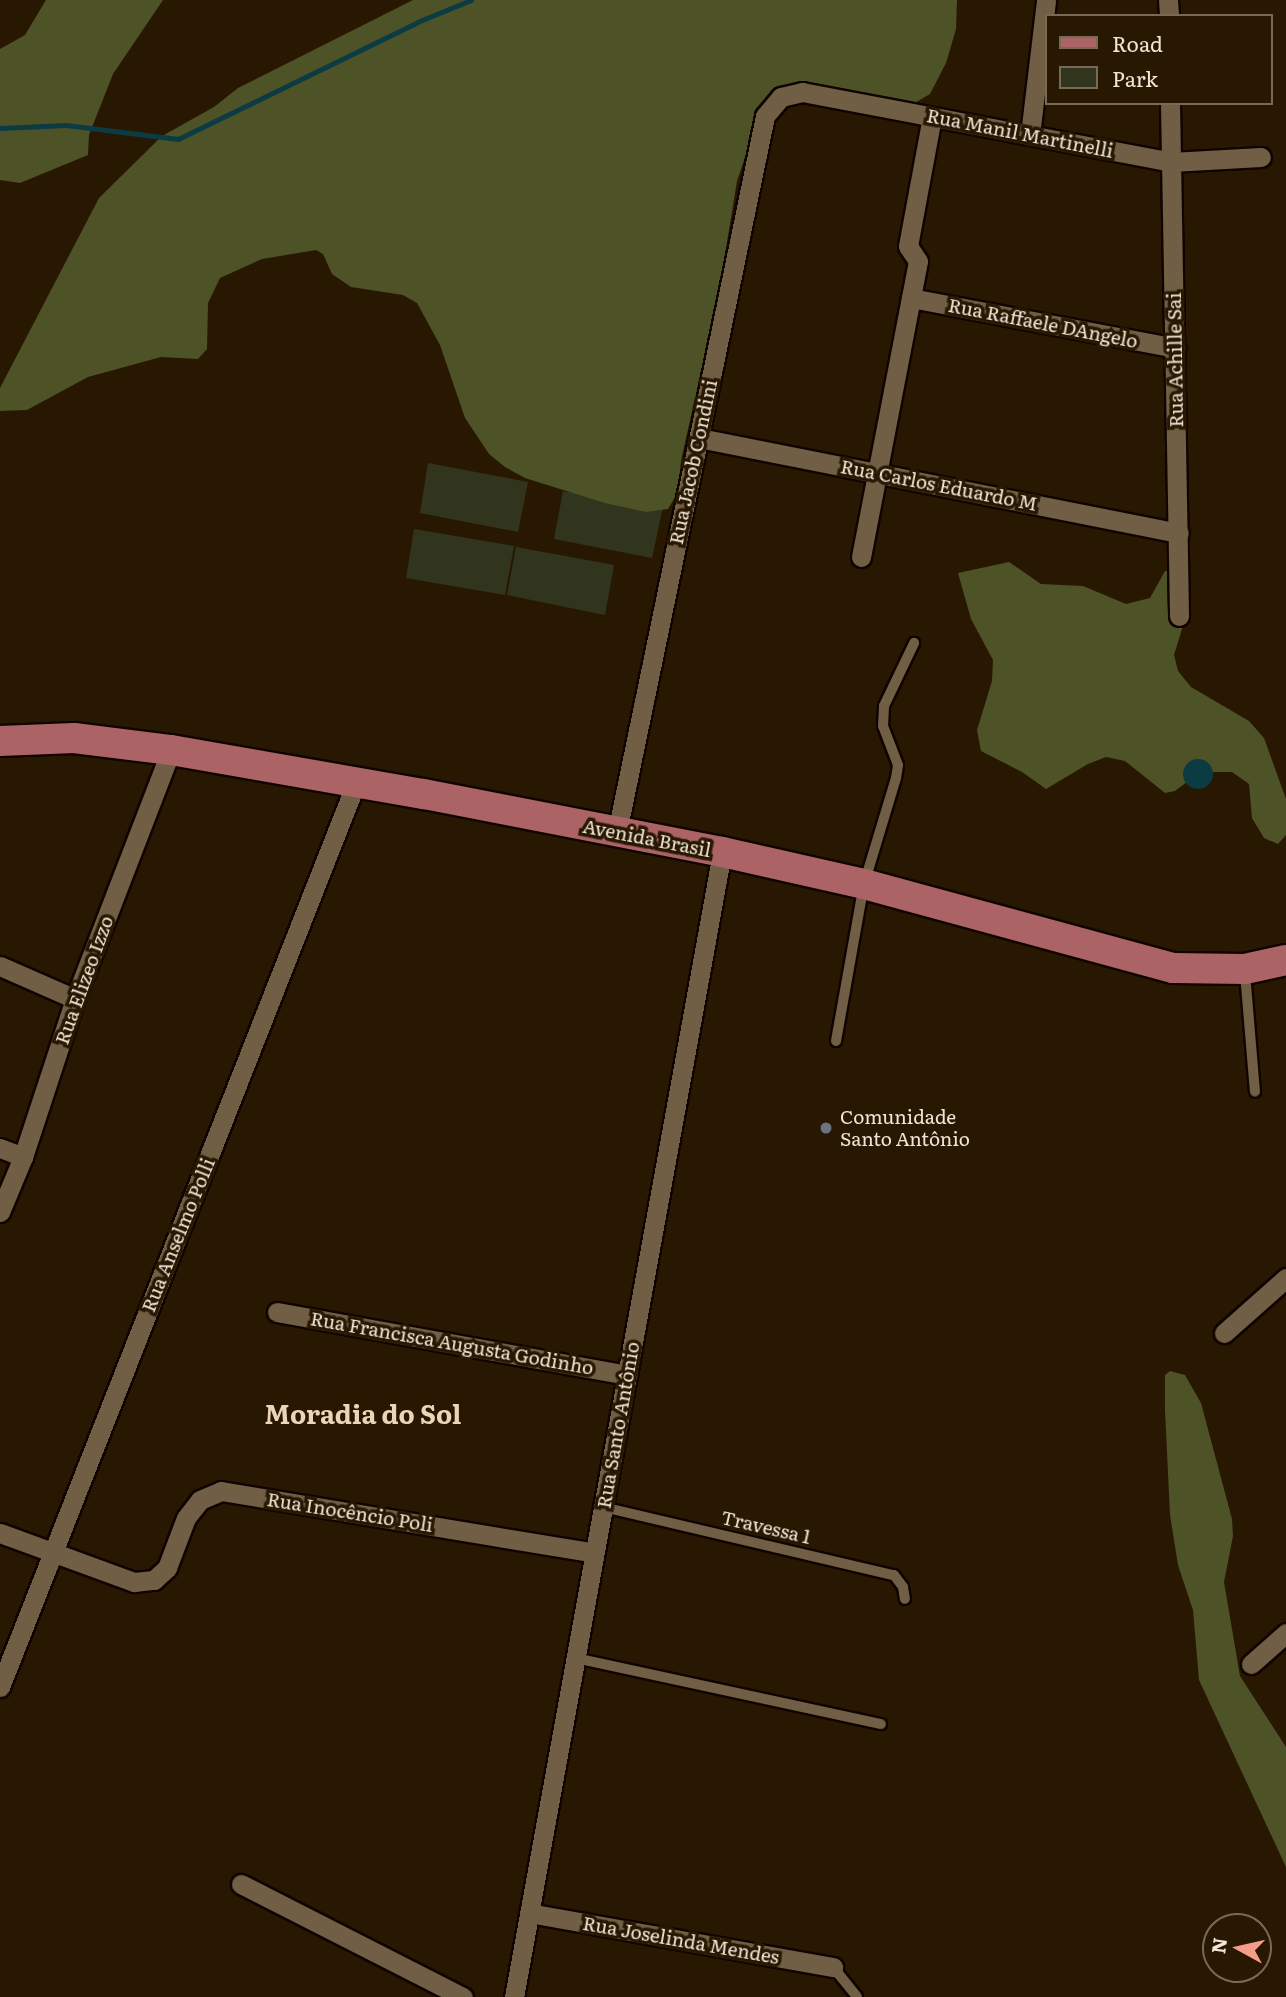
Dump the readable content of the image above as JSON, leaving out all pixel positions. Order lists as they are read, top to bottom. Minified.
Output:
{"streets":{"main road":["Avenida Brasil"],"street":["Rua Manil Martinelli","Rua Raffaele DAngelo","Rua Achille Sai","Rua Jacob Condini","Rua Carlos Eduardo M","Rua Elizeo Izzo","Rua Anselmo Polli","Rua Francisca Augusta Godinho","Rua Santo Antônio","Rua Inocêncio Poli","Rua Joselinda Mendes"],"lane":["Travessa 1"]},"crossings":[["Rua Manil Martinelli","Rua Achille Sai"],["Rua Manil Martinelli","Rua Jacob Condini"],["Rua Raffaele DAngelo","Rua Achille Sai"],["Rua Achille Sai","Rua Carlos Eduardo M"],["Rua Jacob Condini","Rua Carlos Eduardo M"],["Rua Jacob Condini","Avenida Brasil"],["Avenida Brasil","Rua Elizeo Izzo"],["Avenida Brasil","Rua Anselmo Polli"],["Avenida Brasil","Rua Santo Antônio"],["Rua Anselmo Polli","Rua Inocêncio Poli"],["Rua Francisca Augusta Godinho","Rua Santo Antônio"],["Rua Santo Antônio","Rua Inocêncio Poli"],["Rua Santo Antônio","Travessa 1"],["Rua Santo Antônio","Rua Joselinda Mendes"]],"districts":["Moradia do Sol"],"places":["Comunidade Santo Antônio"],"legend":["Road","Park"],"north":"left"}
